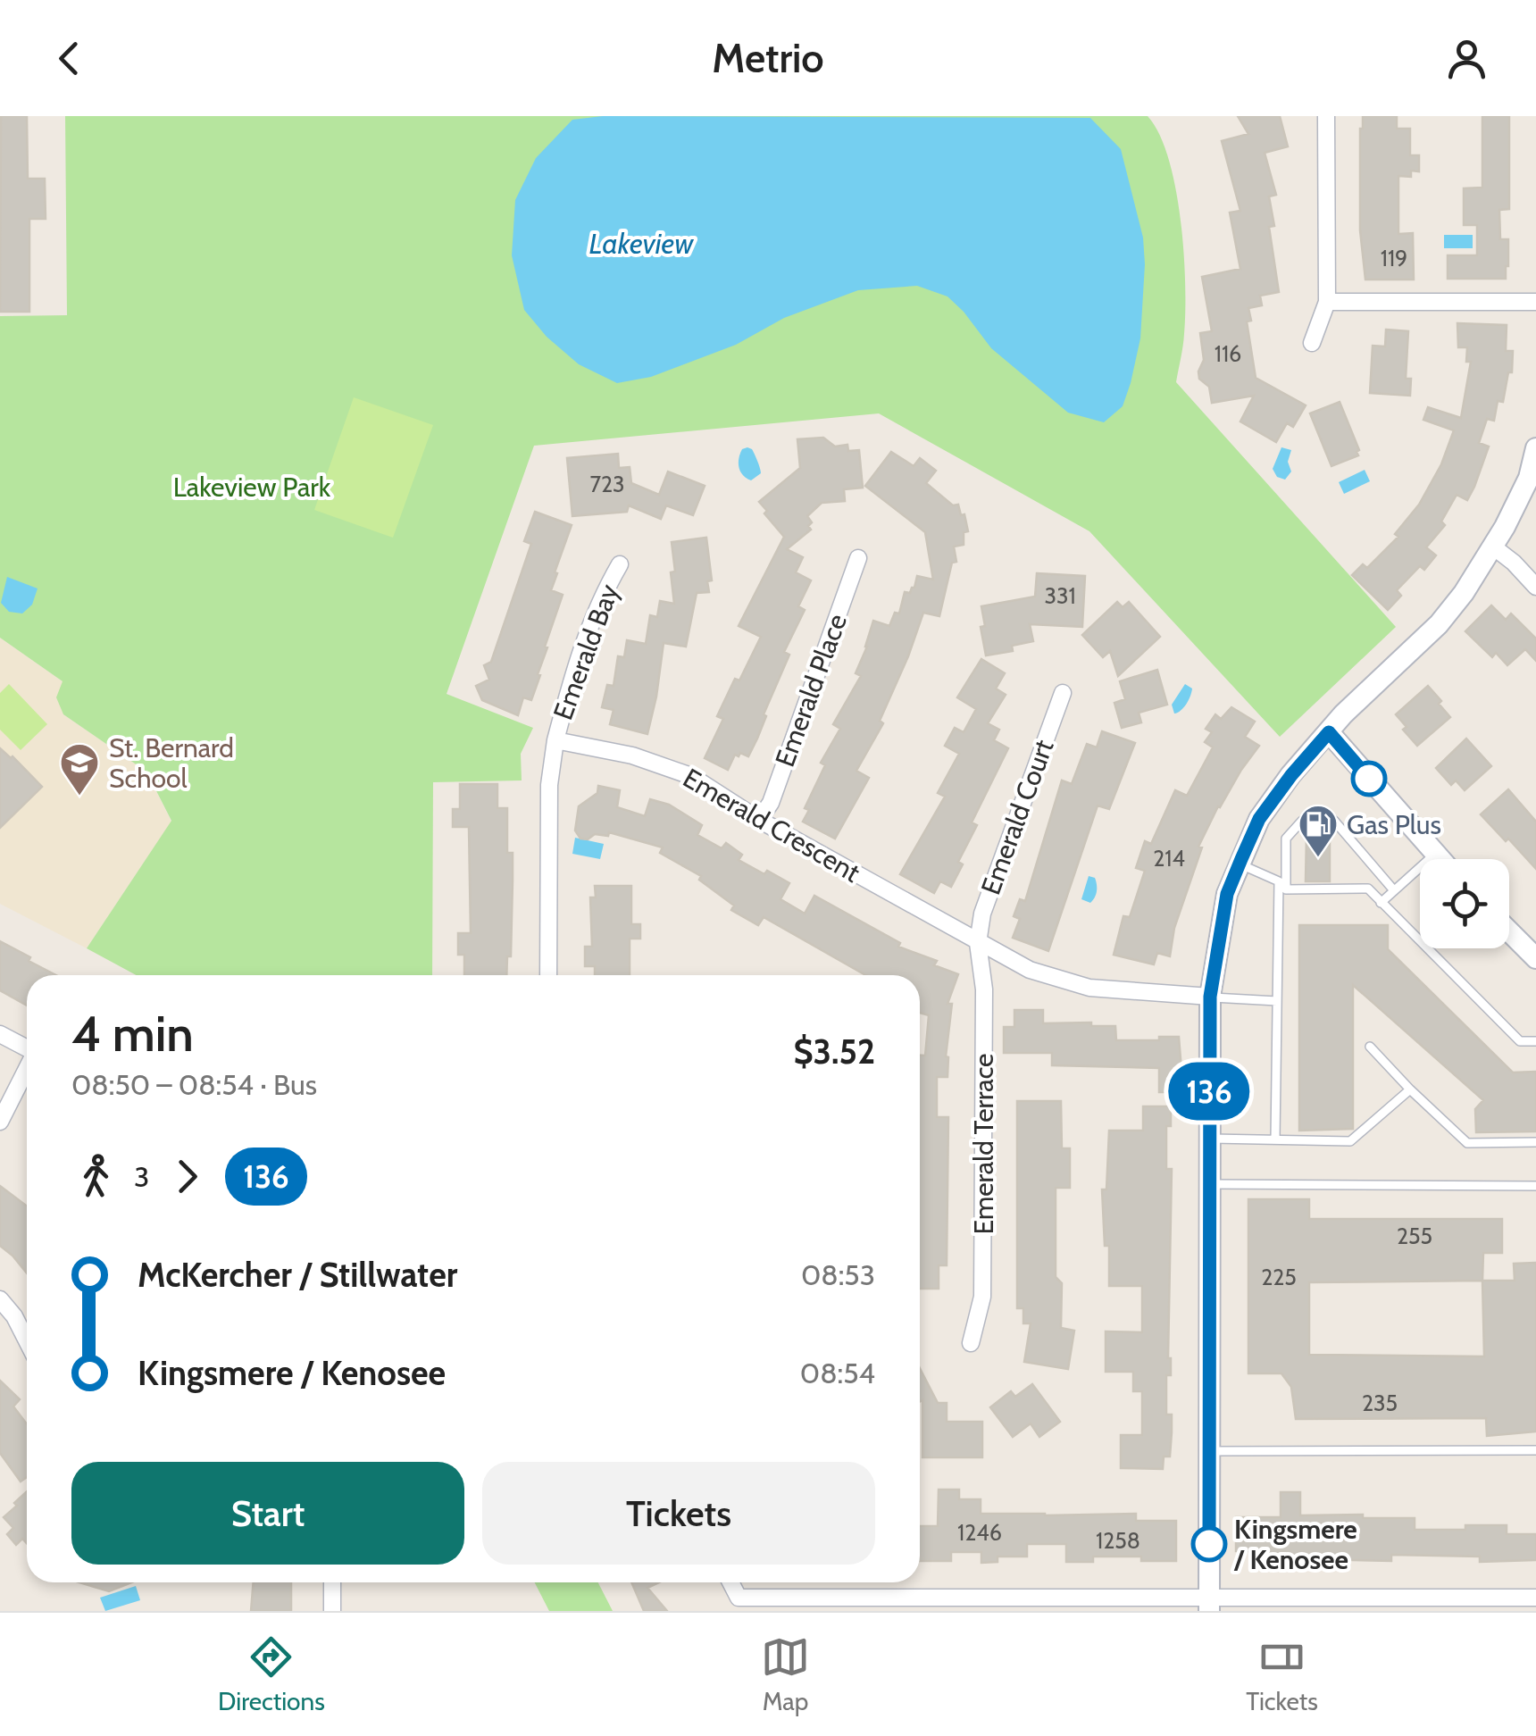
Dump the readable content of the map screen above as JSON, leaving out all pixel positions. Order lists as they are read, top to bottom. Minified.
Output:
{"streets":{"street":["Emerald Bay","Emerald Place","Emerald Court","Emerald Crescent","Emerald Terrace"]},"crossings":[["Emerald Bay","Emerald Crescent"],["Emerald Place","Emerald Crescent"],["Emerald Court","Emerald Crescent"],["Emerald Court","Emerald Terrace"],["Emerald Crescent","Emerald Terrace"]],"water":["Lakeview"],"parks":["Lakeview Park"],"places":{"school or university":["St. Bernard School"],"fuel station":["Gas Plus"],"other":["Kingsmere / Kenosee"]},"lines":["bus line 136"],"house_numbers":["119","116","723","331","214","255","225","235","1246","1258"],"page":{"header":"Metrio","on_map":"136","heading":["4 min","08:50 – 08:54 · Bus","$3.52"],"legs":["3","136"],"list":[{"name":"McKercher / Stillwater","value":"08:53"},{"name":"Kingsmere / Kenosee","value":"08:54"}],"buttons":["Start","Tickets"],"tabs":["Directions","Map","Tickets"]}}
